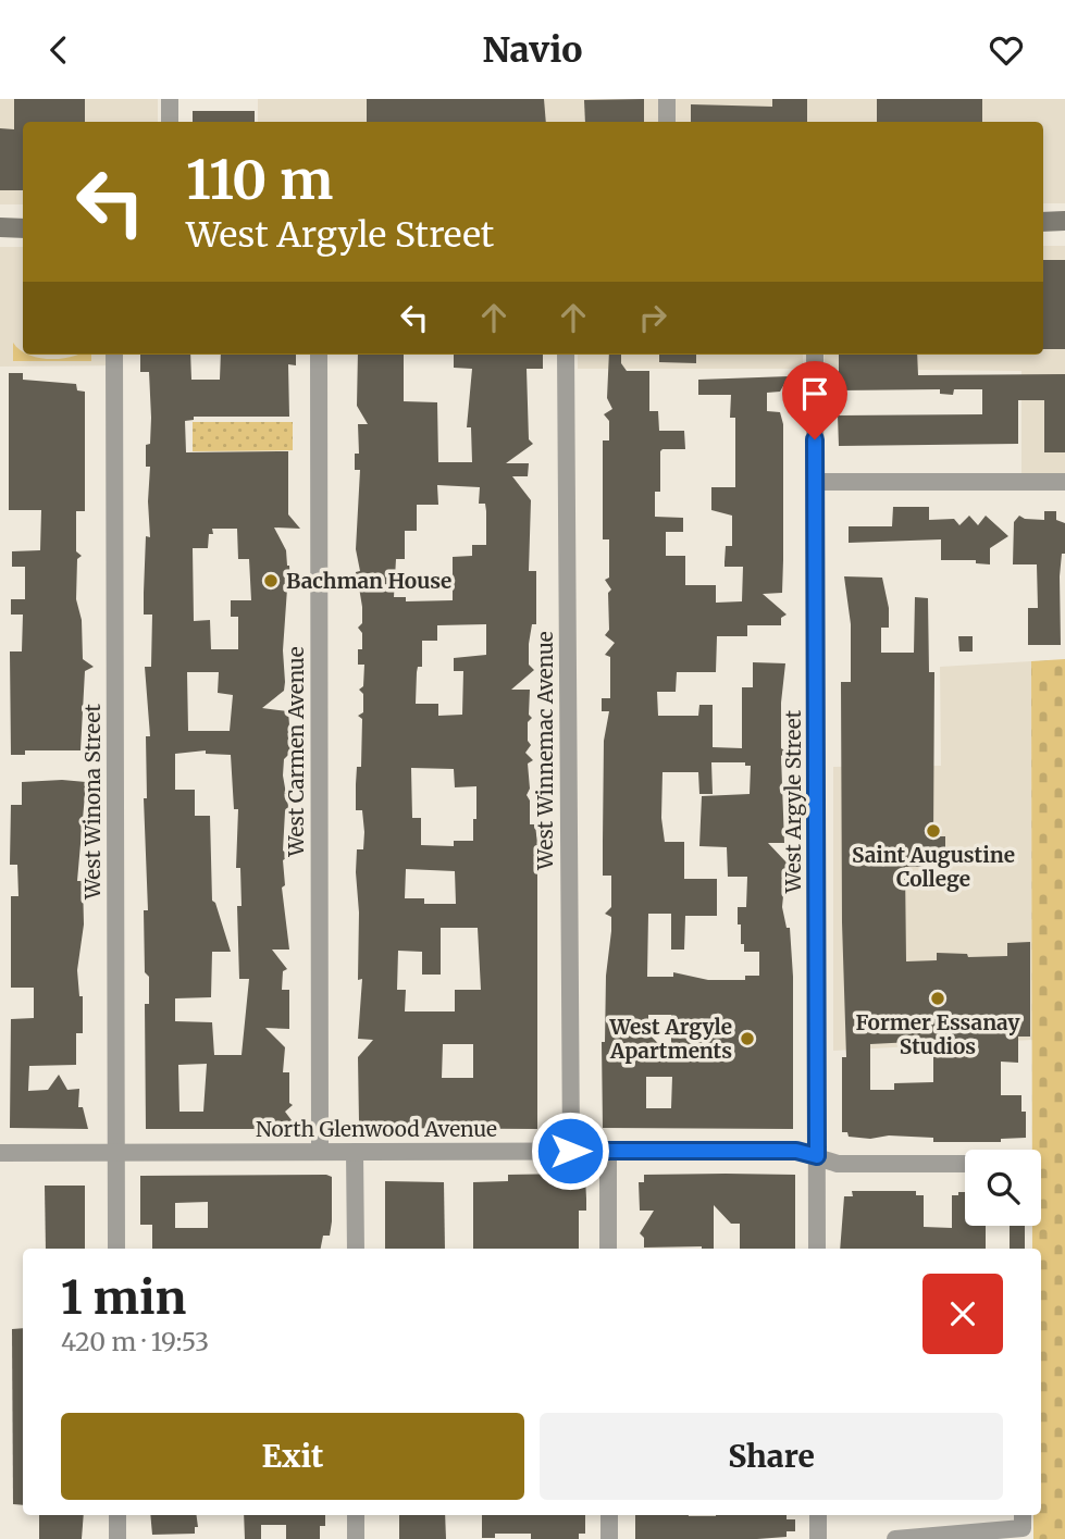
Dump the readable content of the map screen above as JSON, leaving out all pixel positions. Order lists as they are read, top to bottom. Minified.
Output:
{"streets":{"street":["West Winnemac Avenue","West Carmen Avenue","West Winona Street","West Argyle Street","North Glenwood Avenue"]},"crossings":[["West Winnemac Avenue","North Glenwood Avenue"],["West Carmen Avenue","North Glenwood Avenue"],["West Winona Street","North Glenwood Avenue"],["West Argyle Street","North Glenwood Avenue"]],"places":["Bachman House","Saint Augustine College","Former Essanay Studios","West Argyle Apartments"],"page":{"header":"Navio","turn":["110 m","West Argyle Street"],"heading":["1 min","420 m · 19:53"],"buttons":["Exit","Share"]}}
